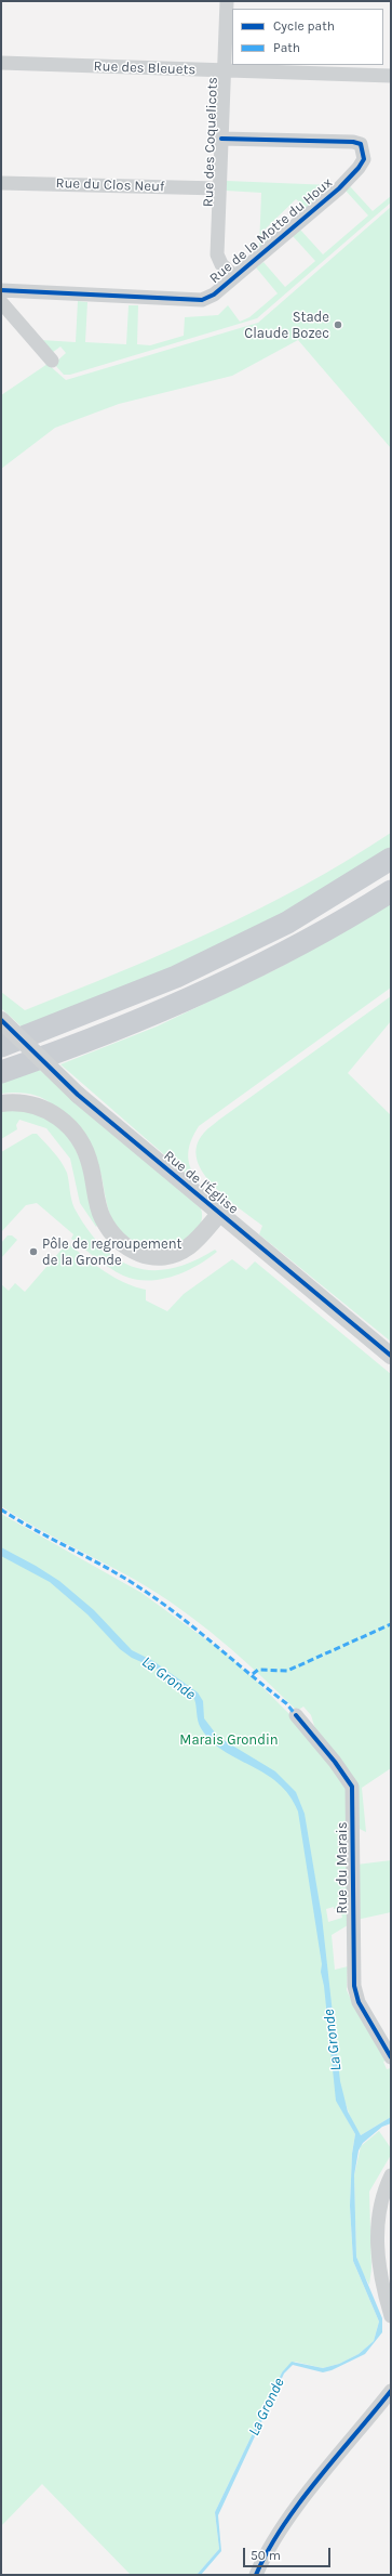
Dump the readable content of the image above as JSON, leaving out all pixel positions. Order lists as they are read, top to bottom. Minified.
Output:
{"streets":{"street":["Rue des Bleuets","Rue des Coquelicots","Rue du Clos Neuf","Rue de la Motte du Houx","Rue de l'Église","Rue du Marais"]},"crossings":[["Rue des Bleuets","Rue des Coquelicots"],["Rue des Coquelicots","Rue du Clos Neuf"],["Rue des Coquelicots","Rue de la Motte du Houx"]],"water":["La Gronde"],"parks":["Marais Grondin"],"places":["Stade Claude Bozec","Pôle de regroupement de la Gronde"],"legend":["Cycle path","Path"],"scale_bar":"50 m"}
